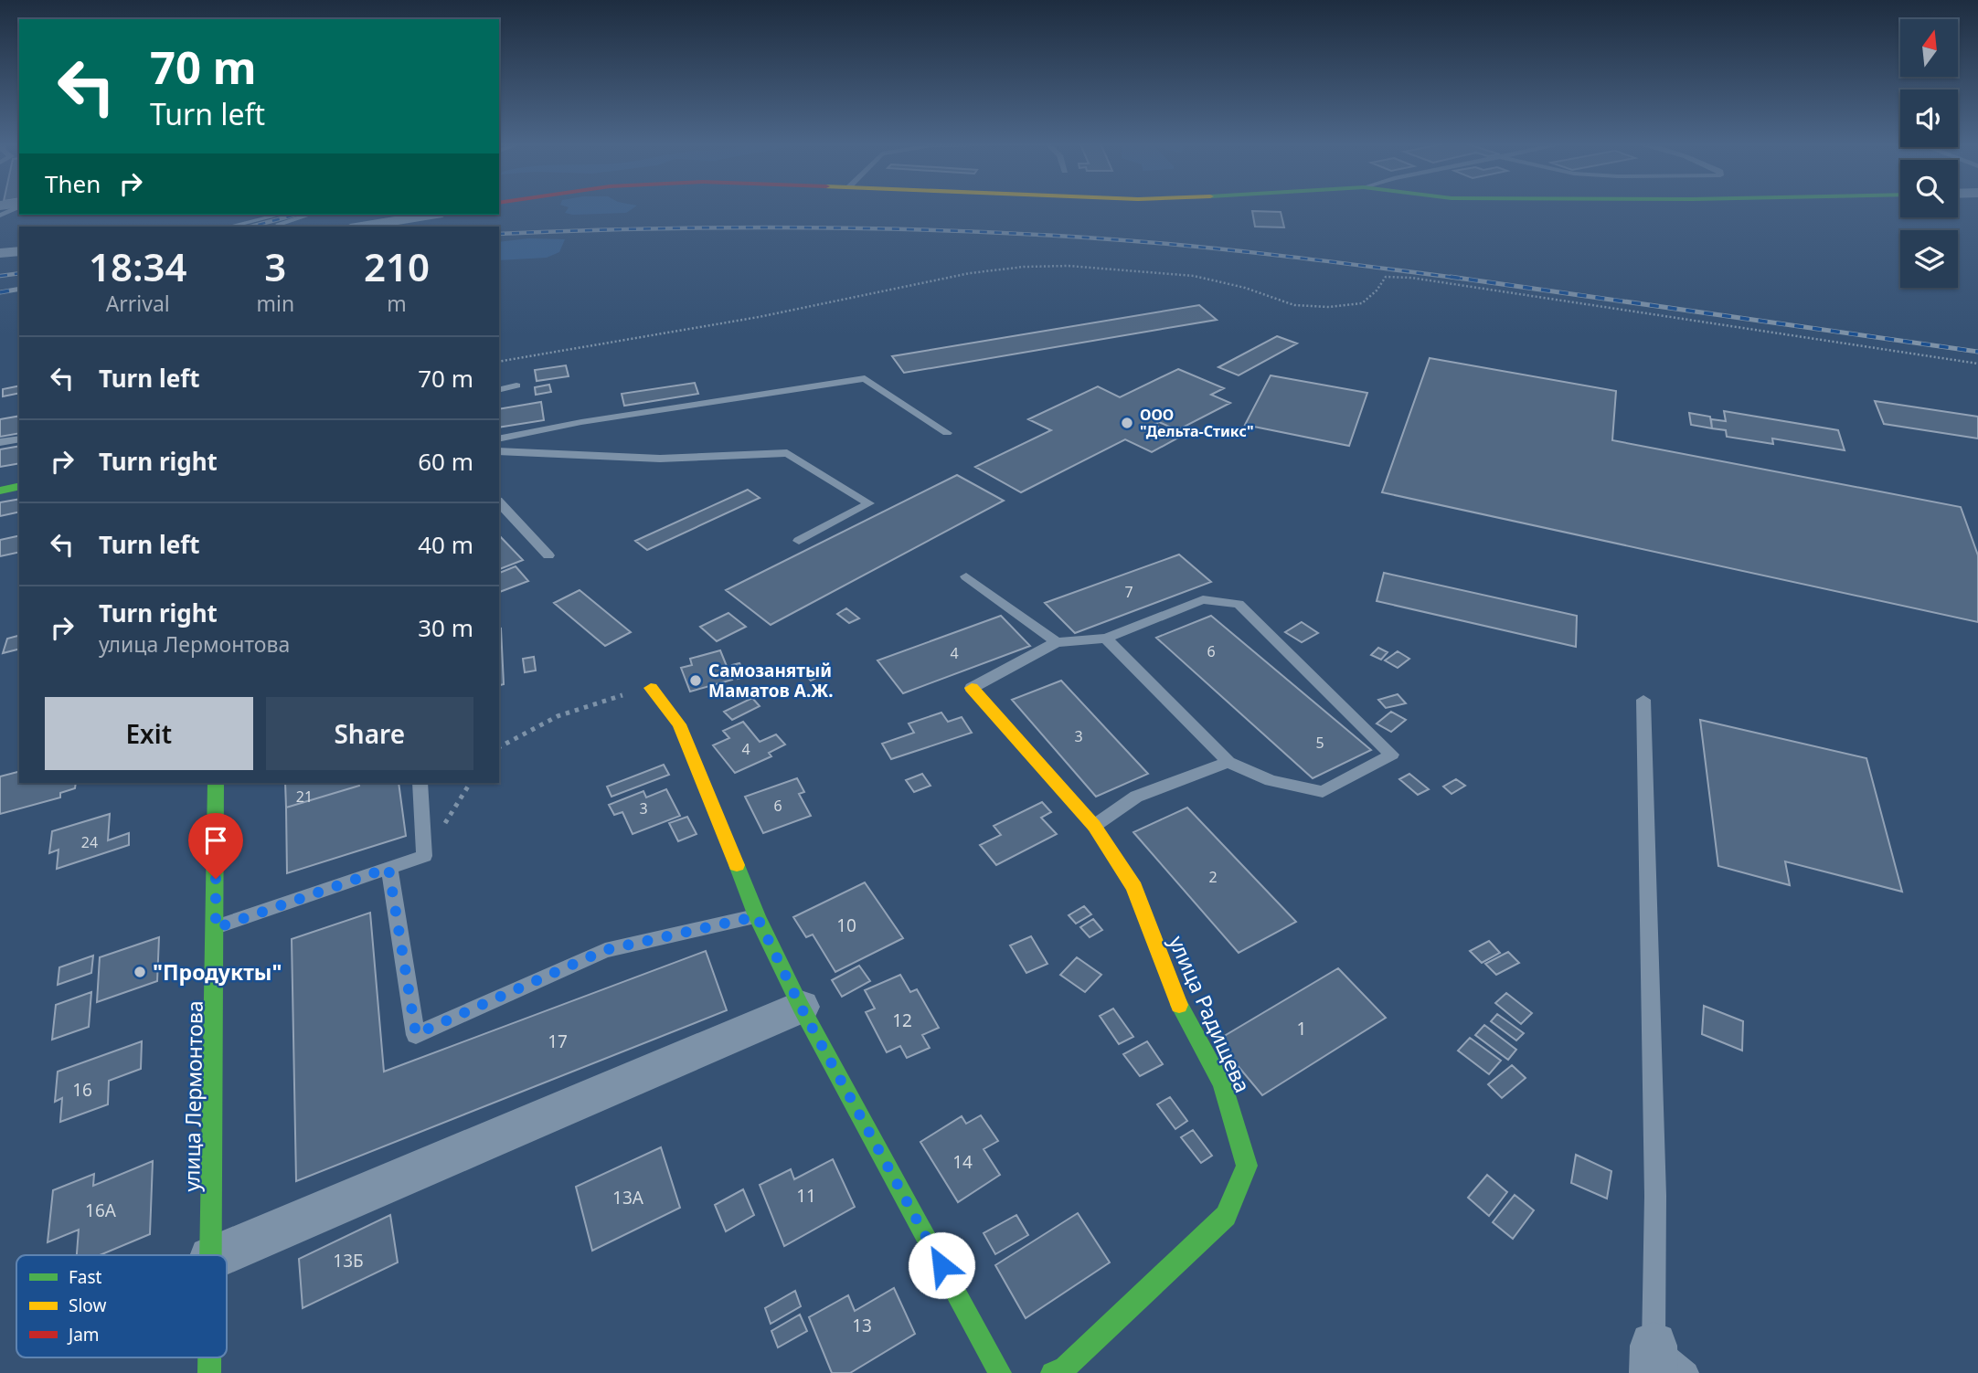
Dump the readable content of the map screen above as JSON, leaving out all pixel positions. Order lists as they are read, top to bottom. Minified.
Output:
{"streets":{"street":["улица Радищева","улица Лермонтова"]},"places":["ООО \"Дельта-Стикс\"","Самозанятый Маматов А.Ж.","\"Продукты\""],"house_numbers":["7","6","4","3","5","4","21","6","3","24","2","10","12","1","17","16","14","11","13А","16А","13Б","13"],"legend":["Fast","Slow","Jam"],"north":"top","page":{"turn":["70 m","Turn left"],"then":"Then","eta":["18:34","Arrival","3","min","210","m"],"list":[{"name":"Turn left","value":"70 m"},{"name":"Turn right","value":"60 m"},{"name":"Turn left","value":"40 m"},{"name":"Turn right","note":"улица Лермонтова","value":"30 m"}],"buttons":["Exit","Share"]}}
